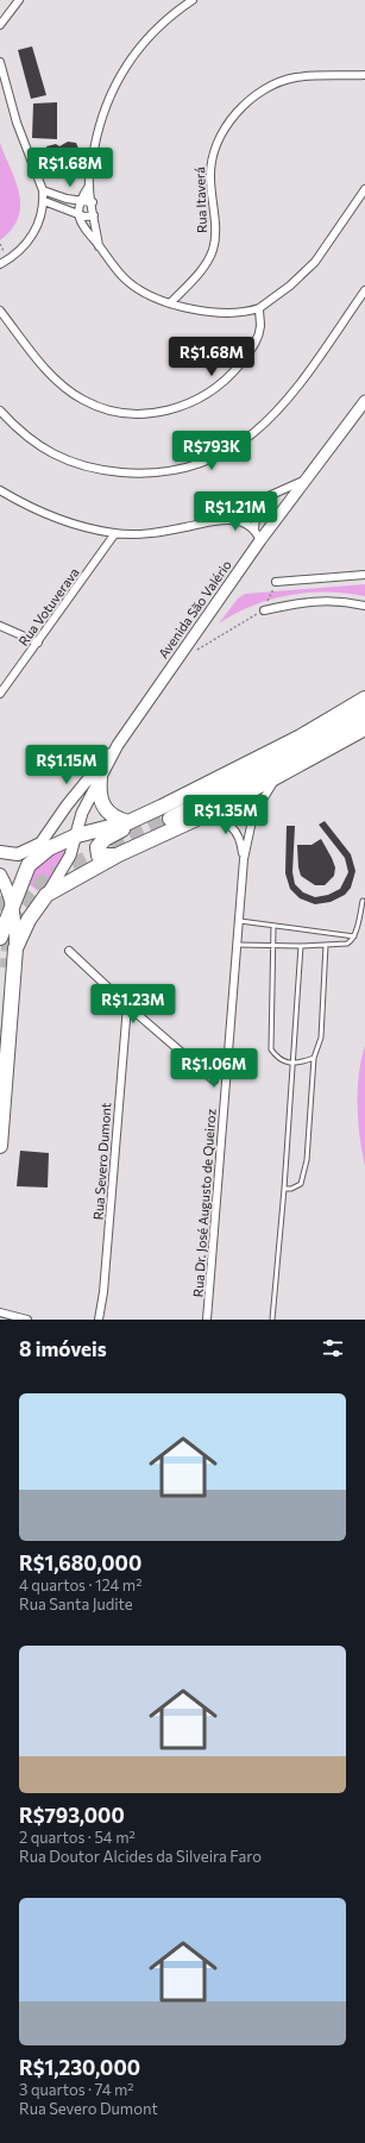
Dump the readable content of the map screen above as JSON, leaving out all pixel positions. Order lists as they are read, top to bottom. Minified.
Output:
{"streets":{"main road":["Avenida São Valério"],"street":["Rua Itaverá","Rua Votuverava","Rua Severo Dumont","Rua Dr. José Augusto de Queiroz"]},"page":{"price":["R$1.68M","R$1.68M","R$793K","R$1.21M","R$1.15M","R$1.35M","R$1.23M","R$1.06M"],"heading":"8 imóveis","list":[{"name":"R$1,680,000","note":"4 quartos · 124 m² · Rua Santa Judite"},{"name":"R$793,000","note":"2 quartos · 54 m² · Rua Doutor Alcides da Silveira Faro"},{"name":"R$1,230,000","note":"3 quartos · 74 m² · Rua Severo Dumont"}]}}
